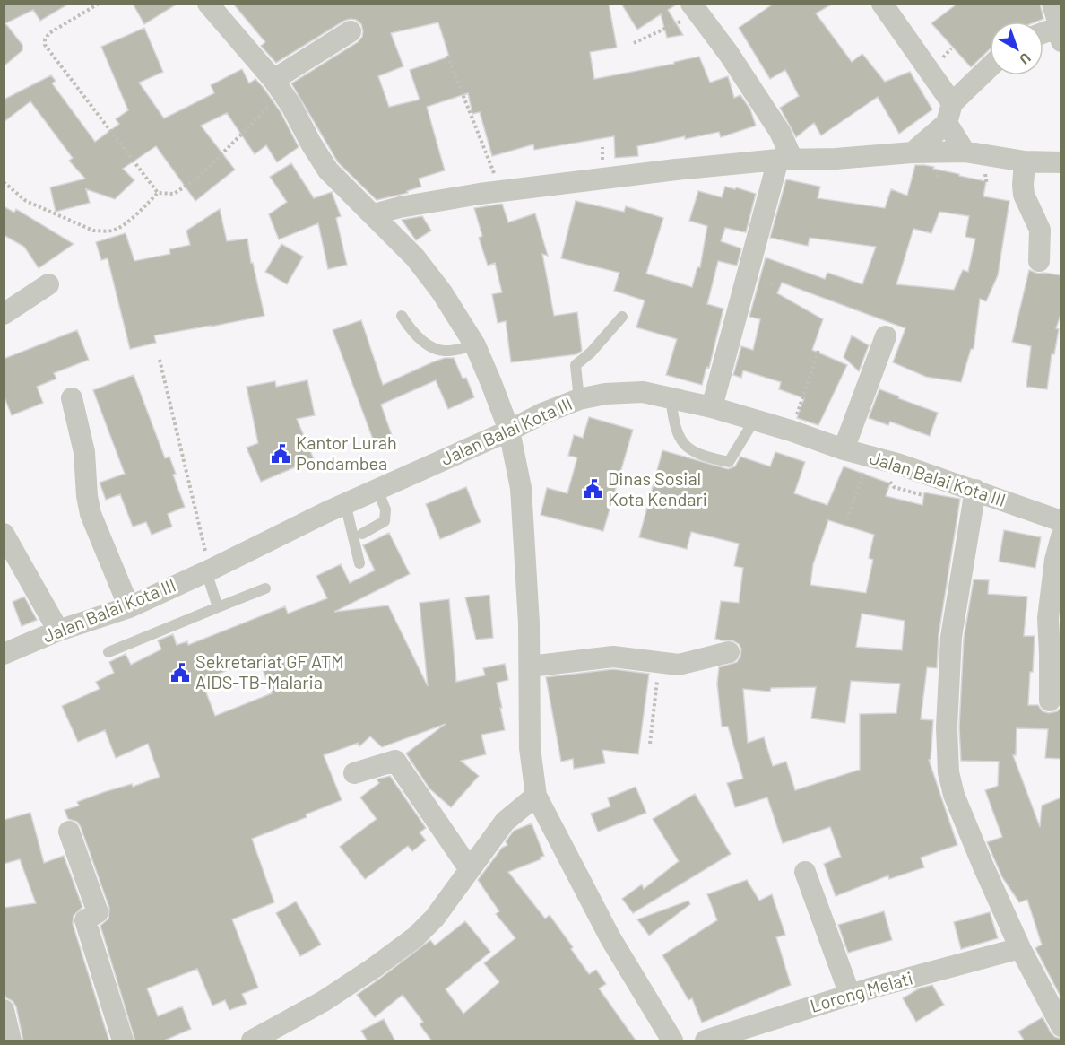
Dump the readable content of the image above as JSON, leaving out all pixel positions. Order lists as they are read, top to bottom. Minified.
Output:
{"streets":{"street":["Jalan Balai Kota III","Lorong Melati"]},"places":{"public building":["Kantor Lurah Pondambea","Dinas Sosial Kota Kendari","Sekretariat GF ATM AIDS-TB-Malaria"]},"north":"bottom right"}
